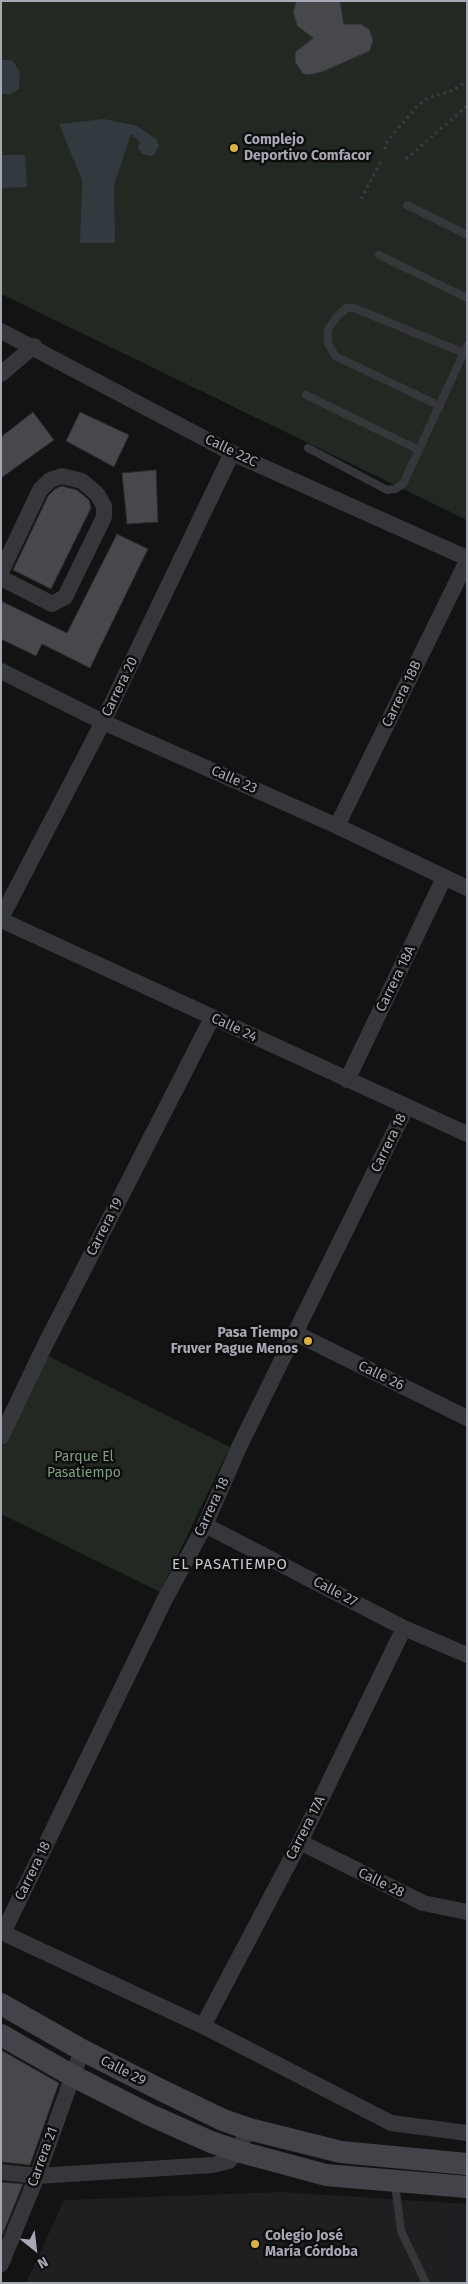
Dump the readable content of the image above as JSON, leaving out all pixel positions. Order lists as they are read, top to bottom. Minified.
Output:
{"streets":{"main road":["Calle 29"],"street":["Calle 22C","Carrera 20","Carrera 18B","Calle 23","Carrera 18A","Calle 24","Carrera 18","Carrera 19","Calle 26","Calle 27","Carrera 17A","Calle 28","Carrera 21"]},"crossings":[["Calle 22C","Carrera 20"],["Carrera 20","Calle 23"],["Carrera 20","Calle 24"],["Carrera 18B","Calle 23"],["Calle 23","Carrera 18A"],["Carrera 18A","Calle 24"],["Calle 24","Carrera 18"],["Calle 24","Carrera 19"],["Carrera 18","Calle 26"],["Carrera 18","Calle 27"],["Calle 27","Carrera 17A"],["Carrera 17A","Calle 28"],["Calle 29","Carrera 21"]],"districts":["EL PASATIEMPO"],"parks":["Parque El Pasatiempo"],"places":["Complejo Deportivo Comfacor","Pasa Tiempo Fruver Pague Menos","Colegio José María Córdoba"],"north":"bottom right"}
